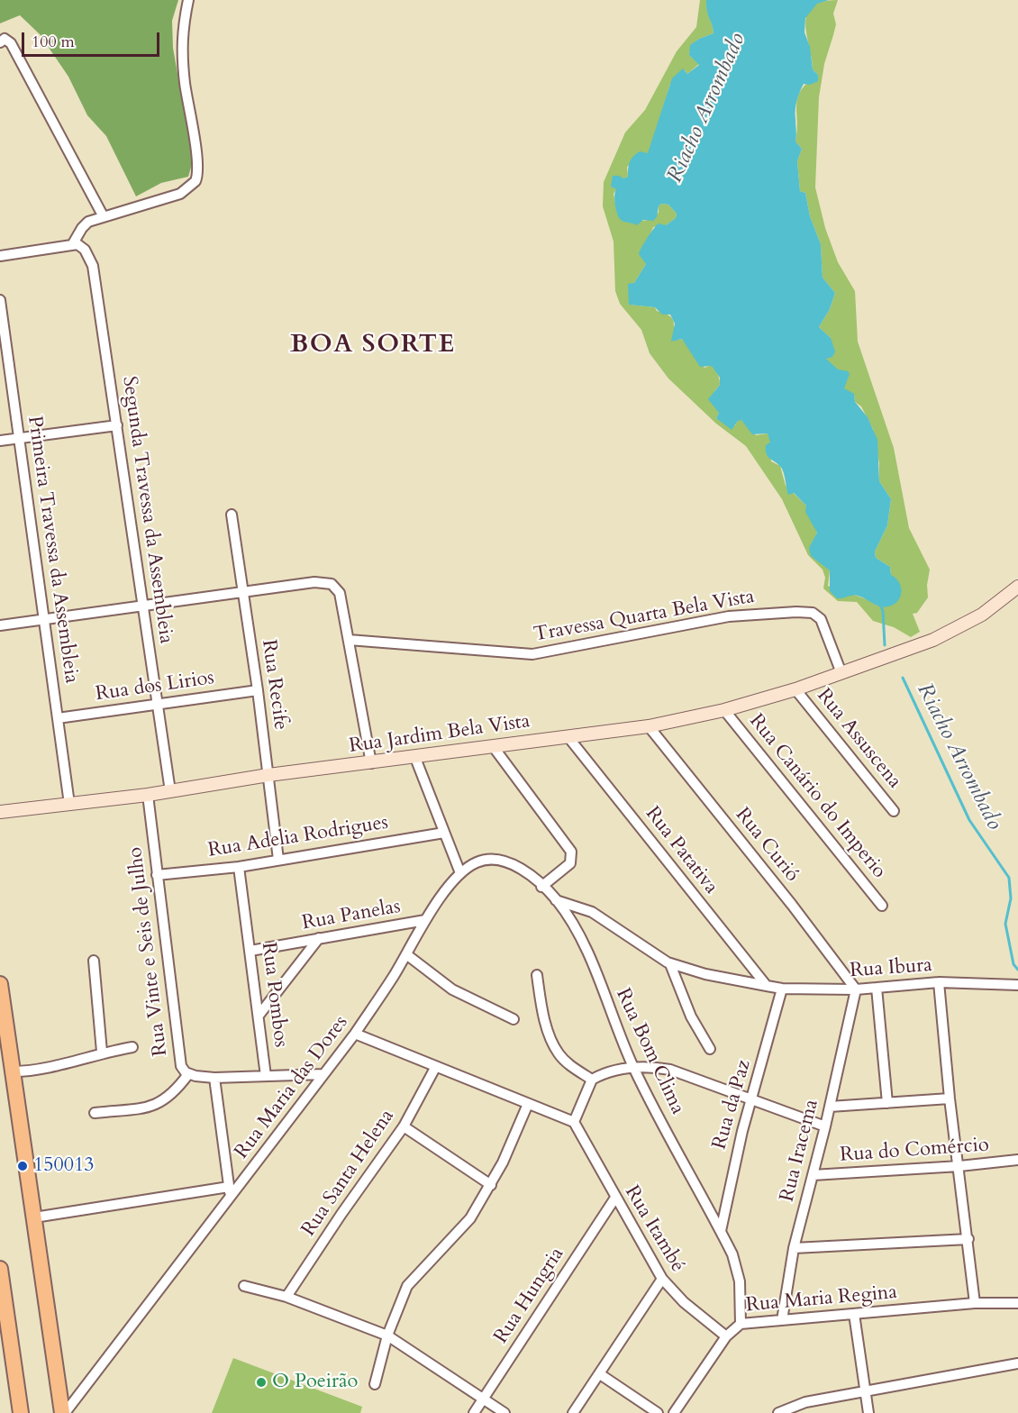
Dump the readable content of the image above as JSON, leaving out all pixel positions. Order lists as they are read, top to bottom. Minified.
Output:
{"streets":{"main road":["Rua Jardim Bela Vista"],"street":["Segunda Travessa da Assembleia","Primeira Travessa da Assembleia","Travessa Quarta Bela Vista","Rua Recife","Rua dos Lirios","Rua Assuscena","Rua Canário do Imperio","Rua Adelia Rodrigues","Rua Curió","Rua Patativa","Rua Panelas","Rua Vinte e Seis de Julho","Rua Ibura","Rua Pombos","Rua Bom Clima","Rua Maria das Dores","Rua da Paz","Rua Iracema","Rua do Comércio","Rua Santa Helena","Rua Itambé","Rua Hungria","Rua Maria Regina"]},"crossings":[["Segunda Travessa da Assembleia","Rua dos Lirios"],["Segunda Travessa da Assembleia","Rua Jardim Bela Vista"],["Primeira Travessa da Assembleia","Rua dos Lirios"],["Primeira Travessa da Assembleia","Rua Jardim Bela Vista"],["Travessa Quarta Bela Vista","Rua Jardim Bela Vista"],["Rua Recife","Rua dos Lirios"],["Rua Recife","Rua Jardim Bela Vista"],["Rua Recife","Rua Adelia Rodrigues"],["Rua Jardim Bela Vista","Rua Assuscena"],["Rua Jardim Bela Vista","Rua Canário do Imperio"],["Rua Jardim Bela Vista","Rua Curió"],["Rua Jardim Bela Vista","Rua Patativa"],["Rua Jardim Bela Vista","Rua Vinte e Seis de Julho"],["Rua Adelia Rodrigues","Rua Vinte e Seis de Julho"],["Rua Adelia Rodrigues","Rua Pombos"],["Rua Curió","Rua Ibura"],["Rua Curió","Rua Iracema"],["Rua Patativa","Rua Ibura"],["Rua Panelas","Rua Pombos"],["Rua Panelas","Rua Maria das Dores"],["Rua Vinte e Seis de Julho","Rua Pombos"],["Rua Ibura","Rua da Paz"],["Rua Ibura","Rua Iracema"],["Rua Bom Clima","Rua Maria das Dores"],["Rua Bom Clima","Rua da Paz"],["Rua Bom Clima","Rua Maria Regina"],["Rua Iracema","Rua do Comércio"],["Rua Iracema","Rua Maria Regina"],["Rua Itambé","Rua Hungria"],["Rua Itambé","Rua Maria Regina"]],"districts":["BOA SORTE"],"water":["Riacho Arrombado"],"places":["150013","O Poeirão"],"scale_bar":"100 m"}
